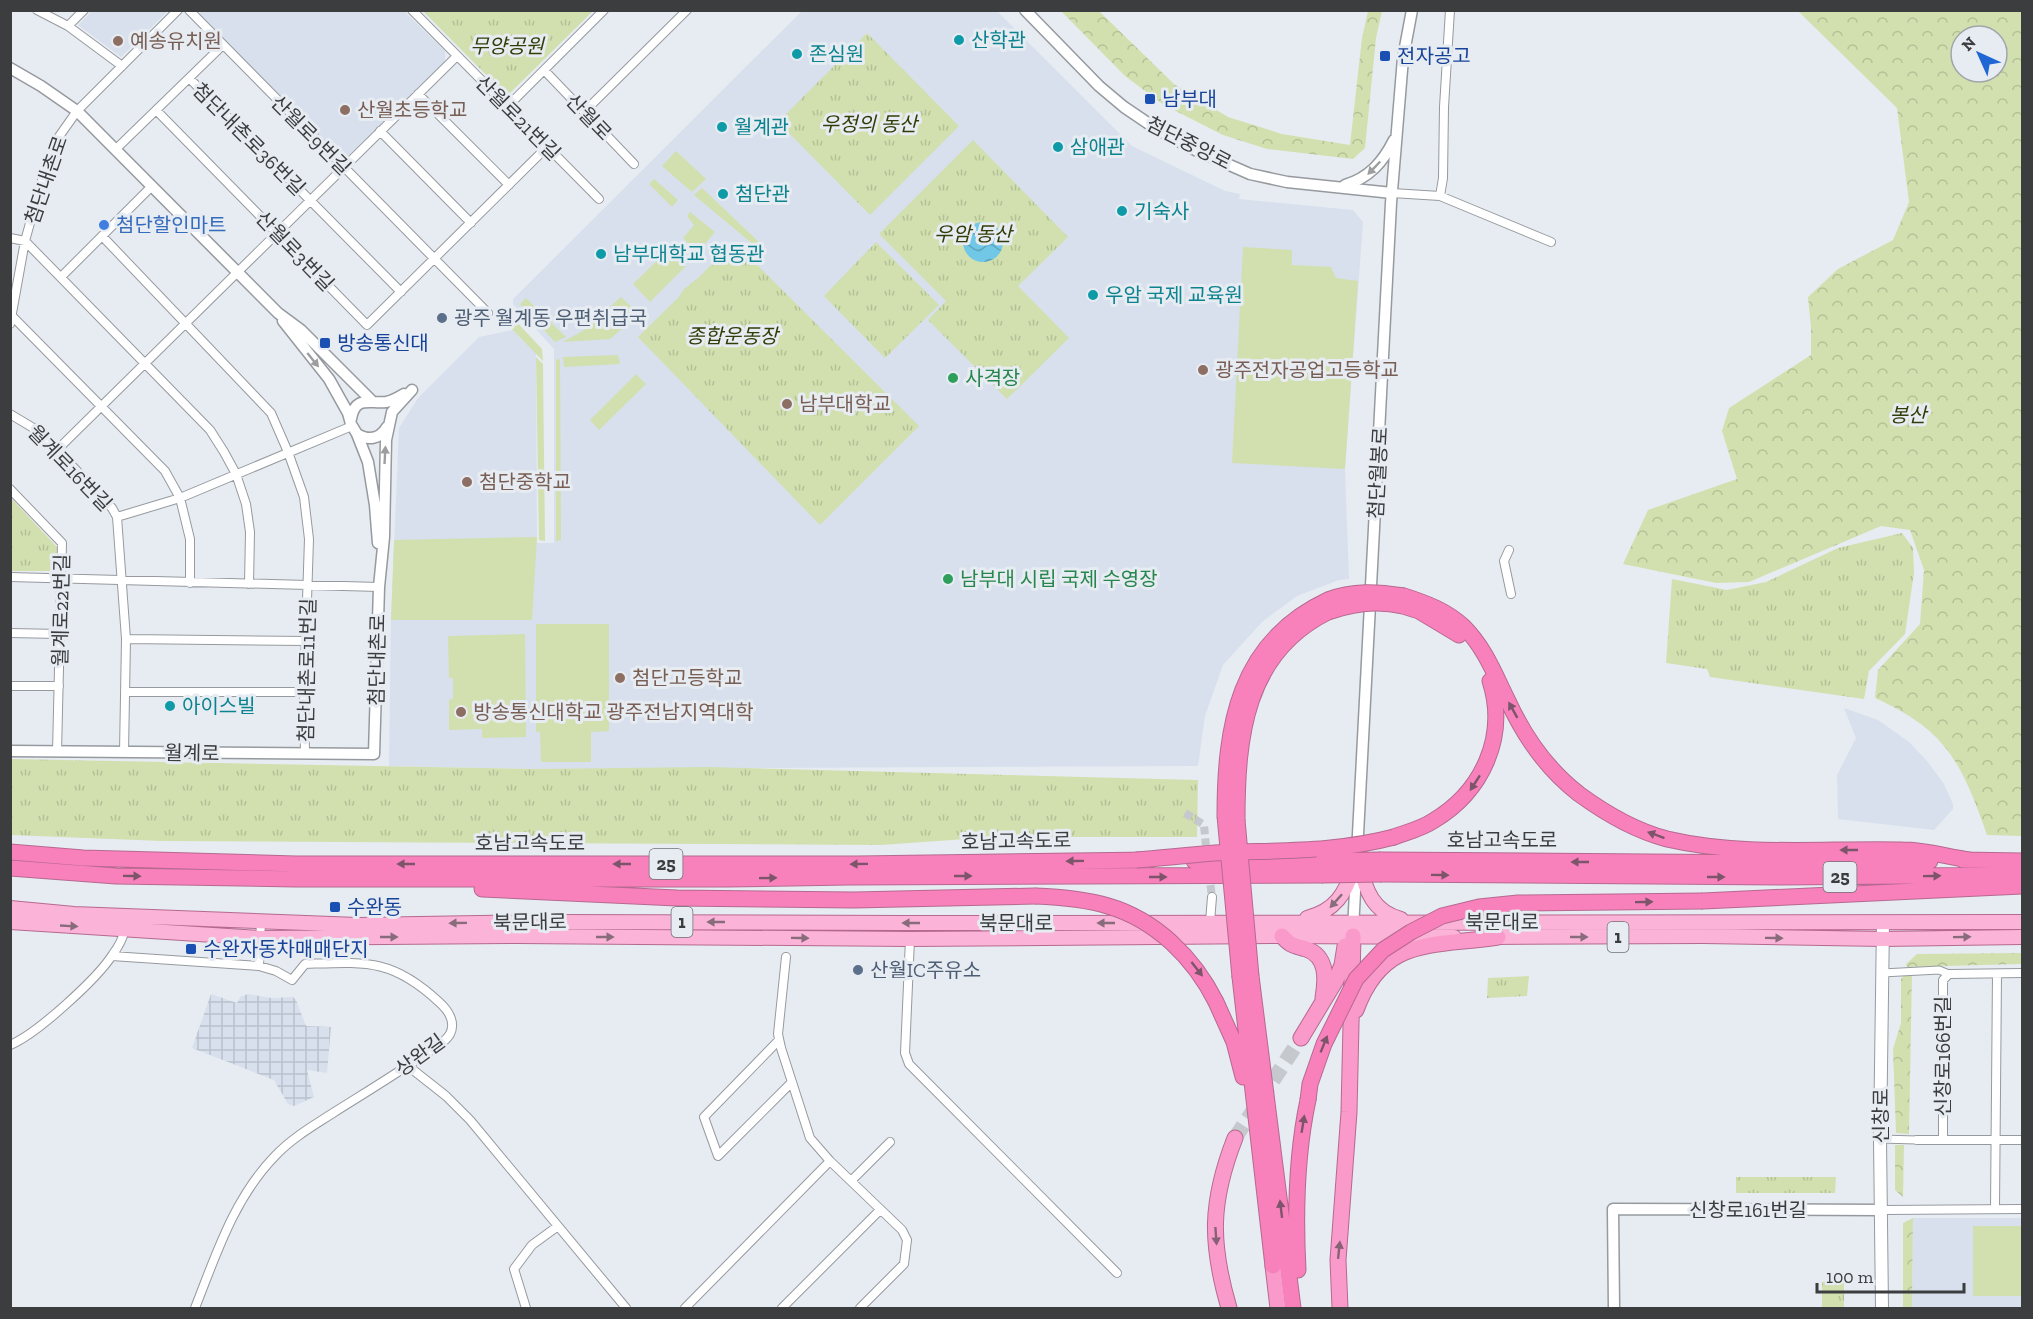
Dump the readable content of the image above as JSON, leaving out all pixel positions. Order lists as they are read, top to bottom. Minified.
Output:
{"streets":{"highway":["호남고속도로","25"],"main road":["북문대로","1","신창로"],"street":["산월로","산월로21번길","산월로9번길","첨단내촌로36번길","첨단중앙로","첨단내촌로","산월로3번길","월계로16번길","첨단월봉로","월계로22번길","첨단내촌로11번길","월계로","상완길","신창로166번길","신창로161번길"]},"crossings":[["산월로21번길","첨단내촌로36번길"],["산월로9번길","첨단내촌로36번길"],["산월로9번길","산월로3번길"],["첨단내촌로36번길","첨단내촌로"],["첨단내촌로36번길","산월로3번길"],["첨단내촌로36번길","월계로16번길"],["첨단내촌로36번길","첨단내촌로11번길"],["첨단중앙로","첨단월봉로"],["첨단내촌로","첨단내촌로11번길"],["첨단내촌로","월계로"],["월계로16번길","첨단내촌로11번길"],["월계로16번길","월계로"],["첨단월봉로","북문대로"],["월계로22번길","첨단내촌로11번길"],["월계로22번길","월계로"],["첨단내촌로11번길","월계로"],["북문대로","신창로"],["신창로166번길","신창로"],["신창로","신창로161번길"]],"parks":["무양공원","우정의 동산","우암 동산","종합운동장","봉산"],"places":{"other":["산학관","예송유치원","존심원","산월초등학교","월계관","삼애관","첨단관","기숙사","첨단할인마트","남부대학교 협동관","우암 국제 교육원","광주 월계동 우편취급국","광주전자공업고등학교","사격장","남부대학교","첨단중학교","남부대 시립 국제 수영장","첨단고등학교","아이스빌","방송통신대학교 광주전남지역대학","산월IC주유소"],"transit":["전자공고","남부대","방송통신대","수완동","수완자동차매매단지"]},"scale_bar":"100 m","north":"top left"}
